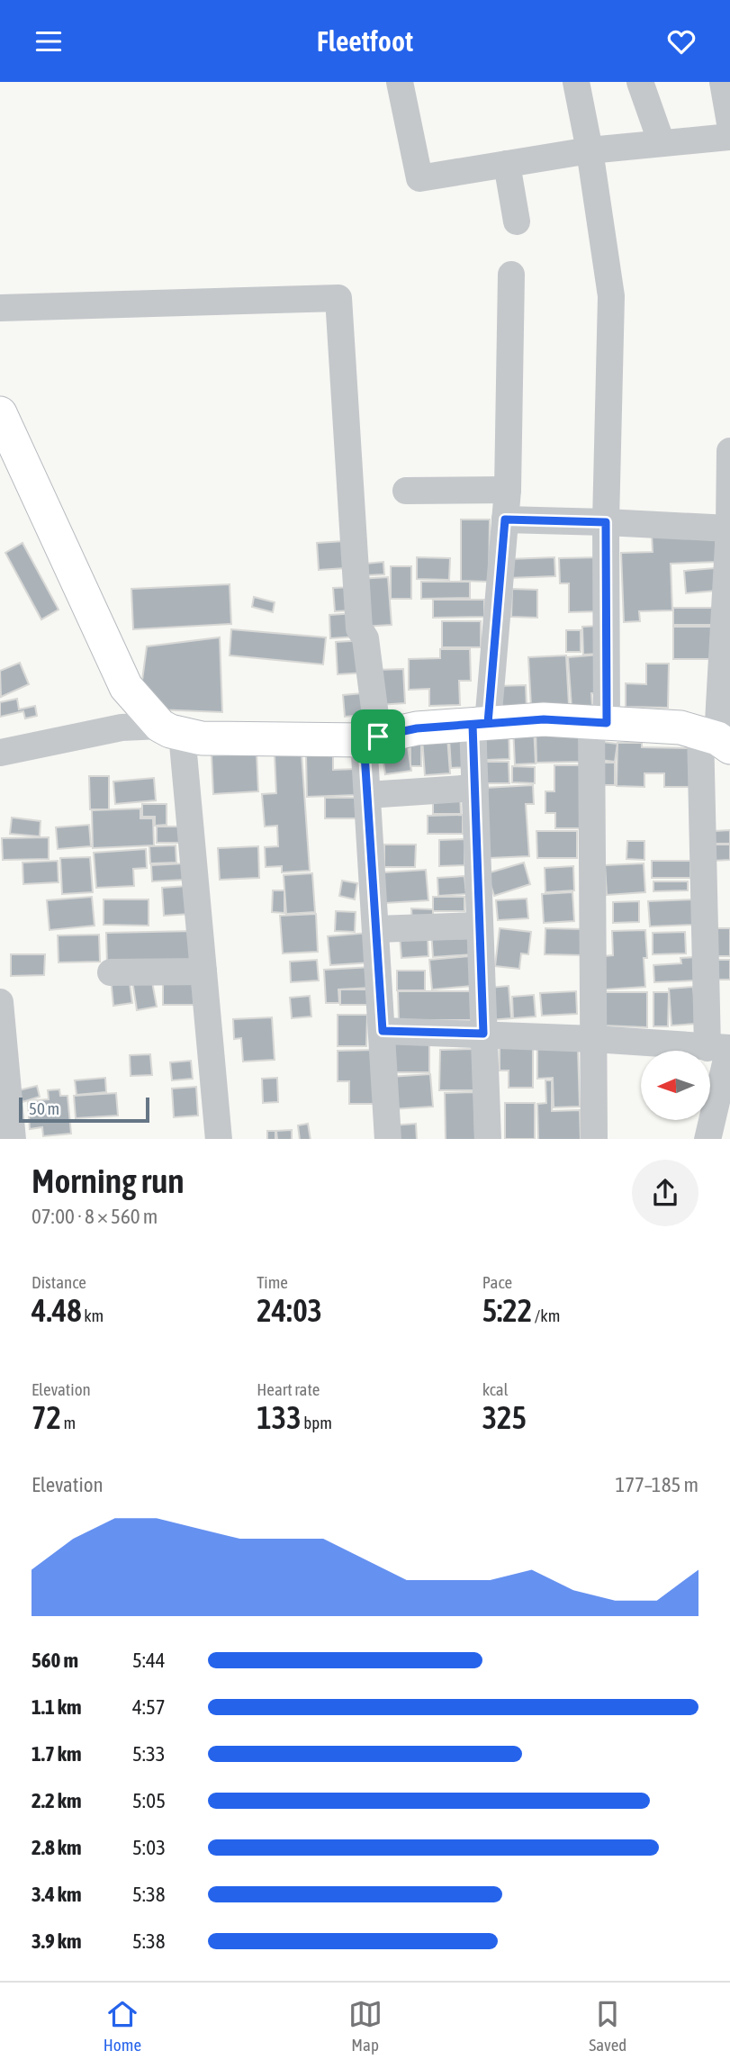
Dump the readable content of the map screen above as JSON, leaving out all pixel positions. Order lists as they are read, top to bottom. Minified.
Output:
{"scale_bar":"50 m","north":"left","page":{"header":"Fleetfoot","scale":"50 m","heading":["Morning run","07:00 · 8 × 560 m"],"stats":[["Distance","4.48 km"],["Time","24:03"],["Pace","5:22 /km"],["Elevation","72 m"],["Heart rate","133 bpm"],["kcal","325"]],"chart":["Elevation","177–185 m"],"list":[{"name":"560 m","note":"5:44"},{"name":"1.1 km","note":"4:57"},{"name":"1.7 km","note":"5:33"},{"name":"2.2 km","note":"5:05"},{"name":"2.8 km","note":"5:03"},{"name":"3.4 km","note":"5:38"},{"name":"3.9 km","note":"5:38"}],"tabs":["Home","Map","Saved"]}}
